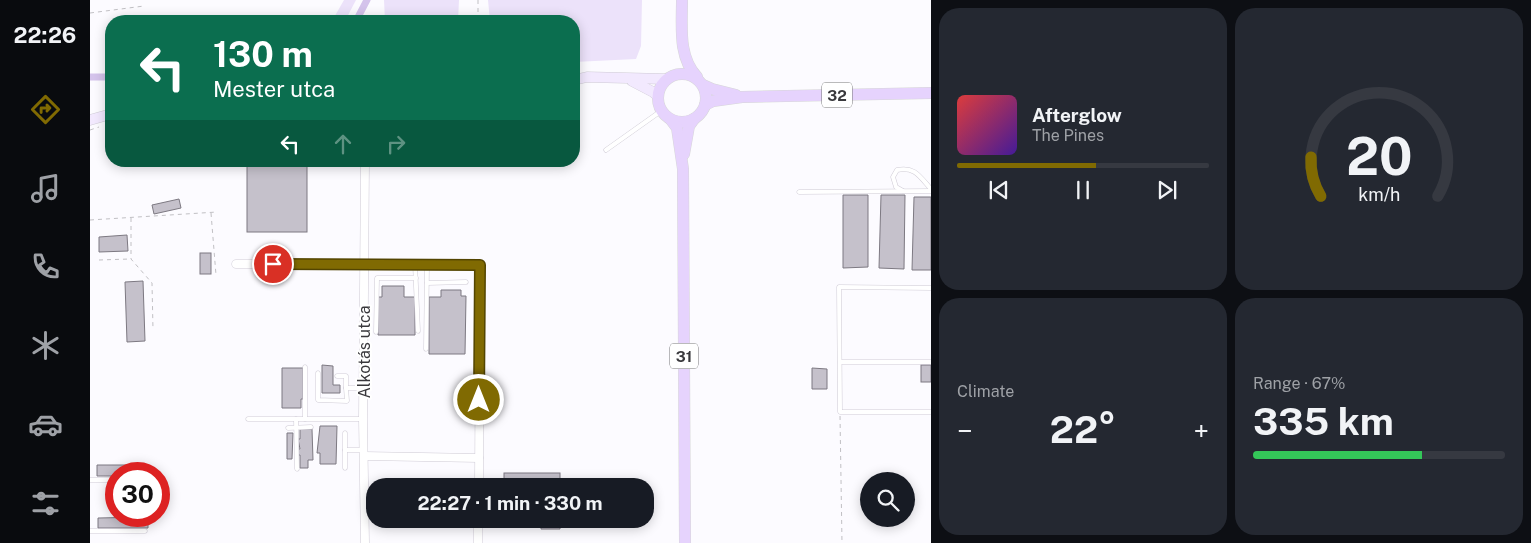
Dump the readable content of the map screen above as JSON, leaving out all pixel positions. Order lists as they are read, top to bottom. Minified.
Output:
{"streets":{"main road":["32","31"],"street":["Alkotás utca"]},"crossings":[["32","31"]],"page":{"tabs":"22:26","turn":["130 m","Mester utca"],"song":["Afterglow","The Pines"],"tile":["Climate",["Range · 67%","335 km"]],"heat":["−","22°","+"],"limit":"30","trip":"22:27 · 1 min · 330 m","gauge":["20","km/h"]}}
